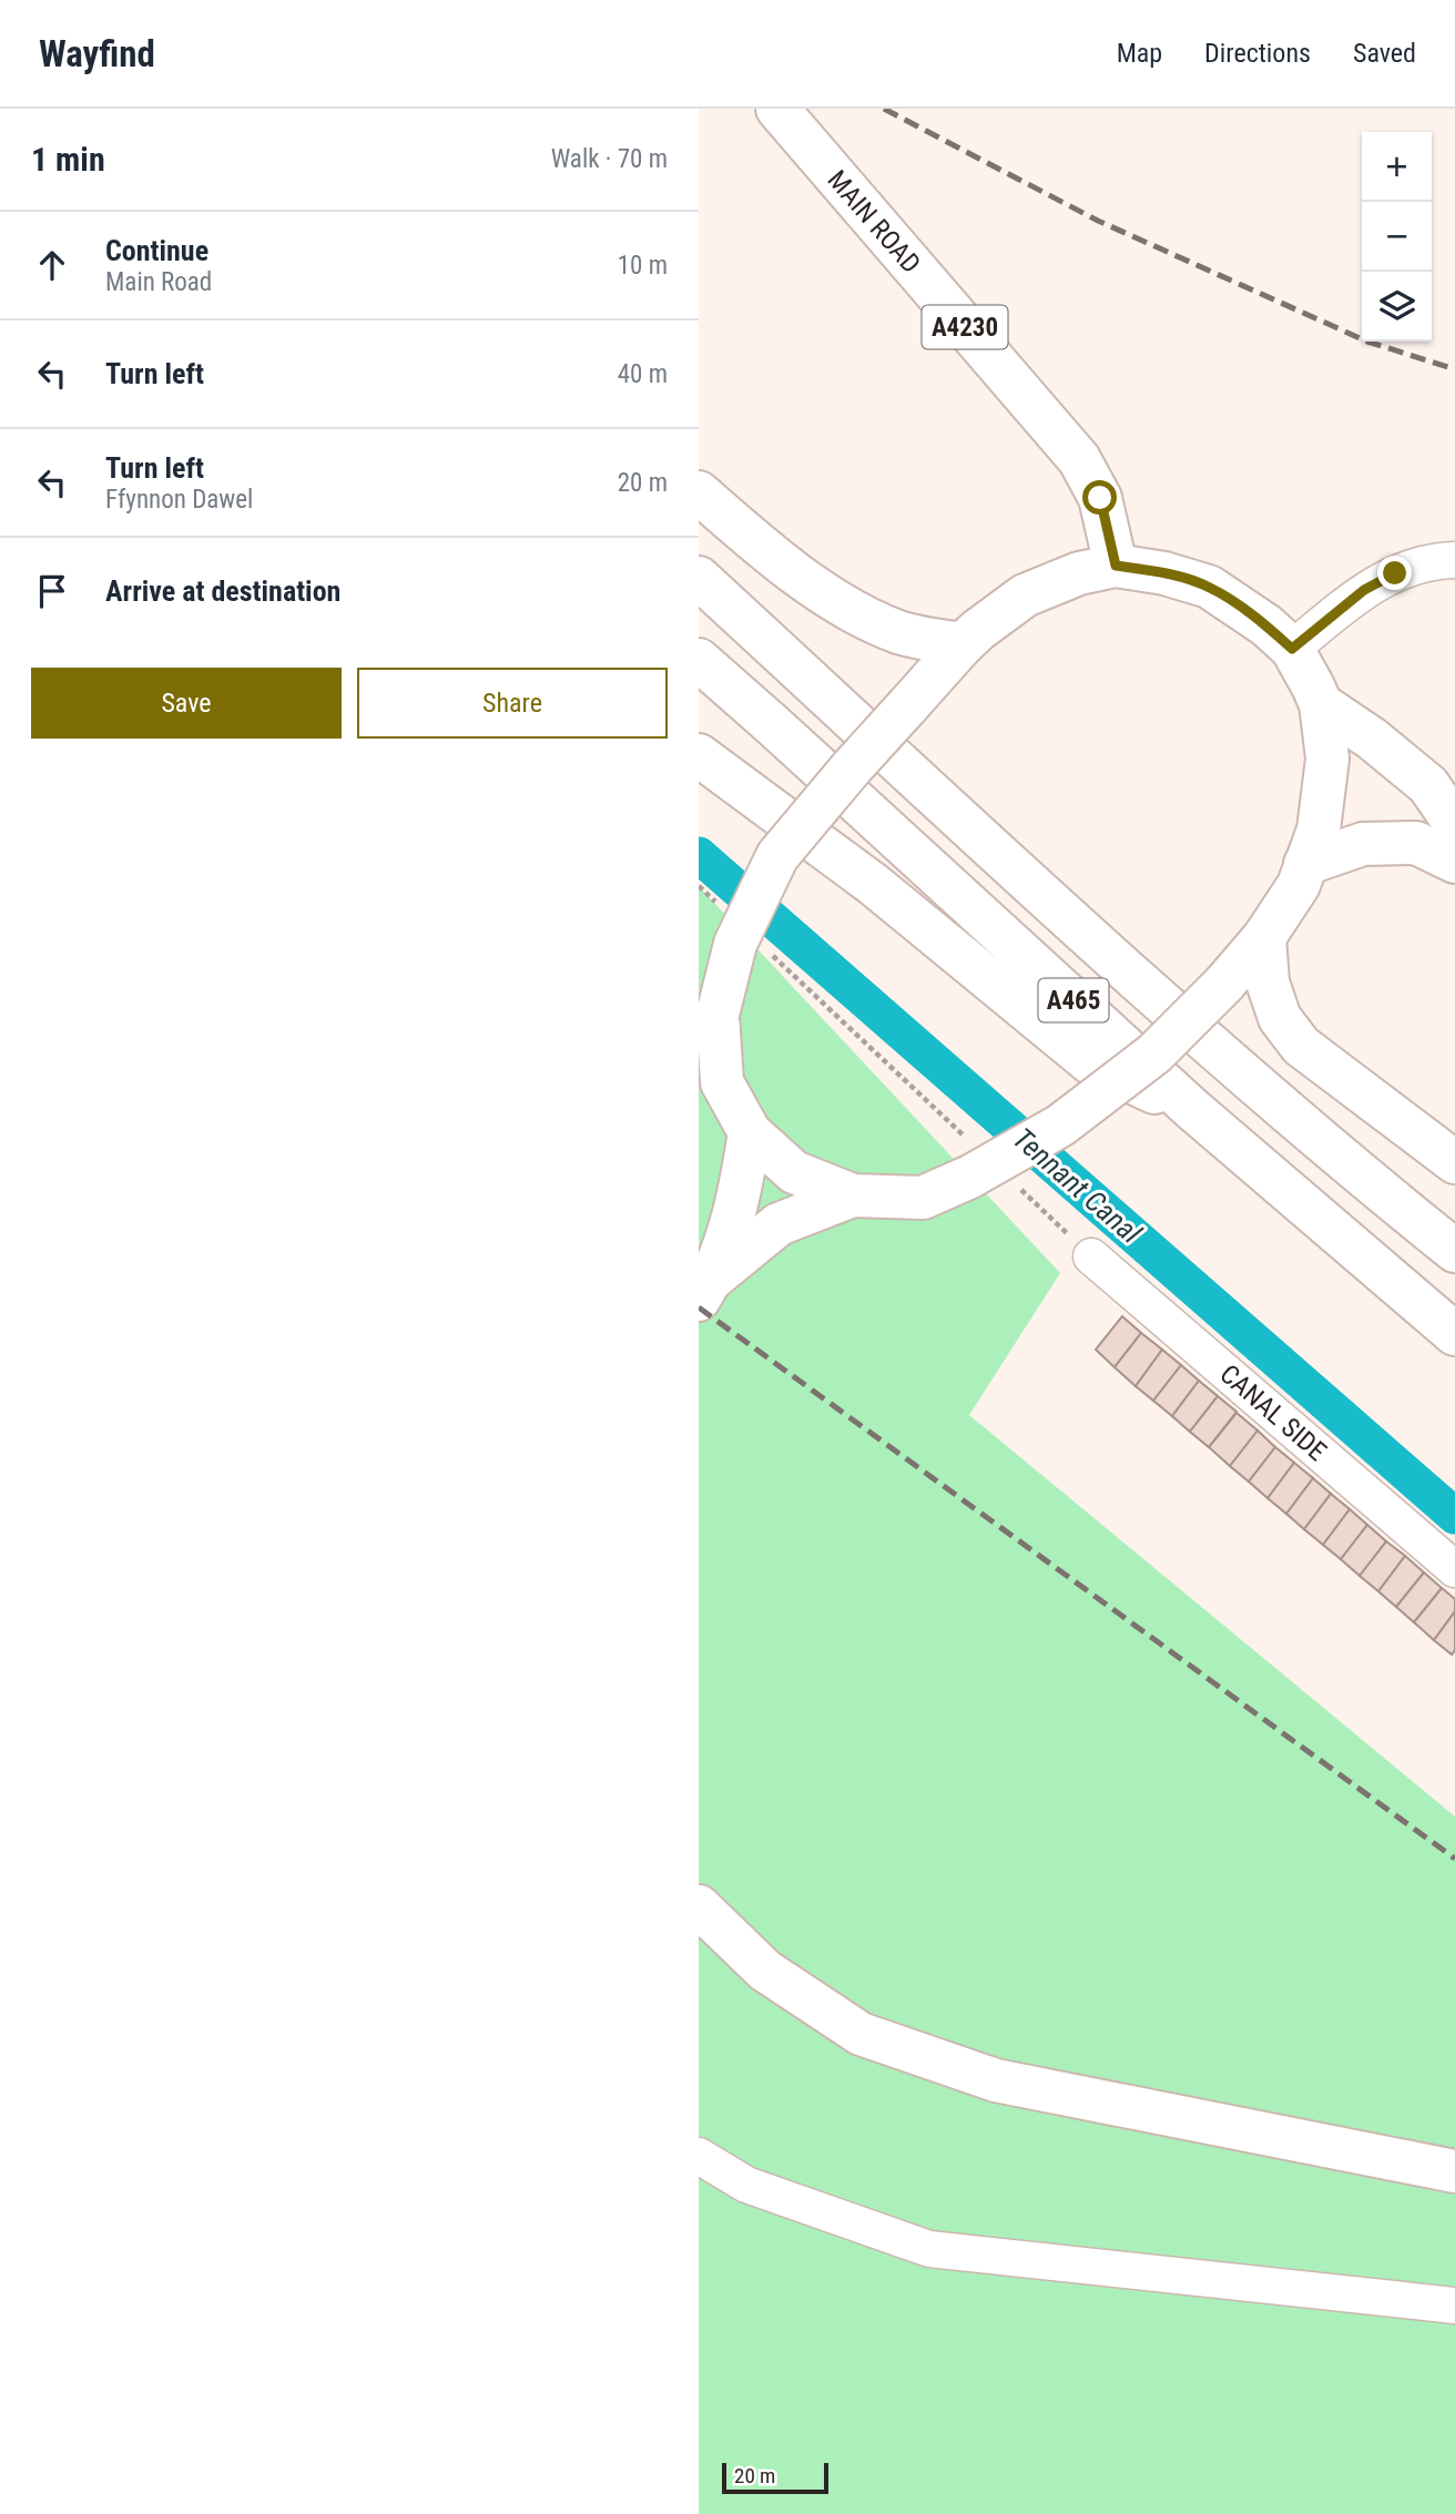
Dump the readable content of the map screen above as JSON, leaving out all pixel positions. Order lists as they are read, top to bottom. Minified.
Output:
{"streets":{"main road":["MAIN ROAD","A4230","A465"],"street":["CANAL SIDE"]},"water":["Tennant Canal"],"scale_bar":"20 m","page":{"header":"Wayfind","nav":["Map","Directions","Saved"],"heading":["1 min","Walk · 70 m"],"map_buttons":["+","−"],"list":[["Continue","Main Road","10 m"],["Turn left","40 m"],["Turn left","Ffynnon Dawel","20 m"],"Arrive at destination"],"buttons":["Save","Share"],"scale":"20 m"}}
